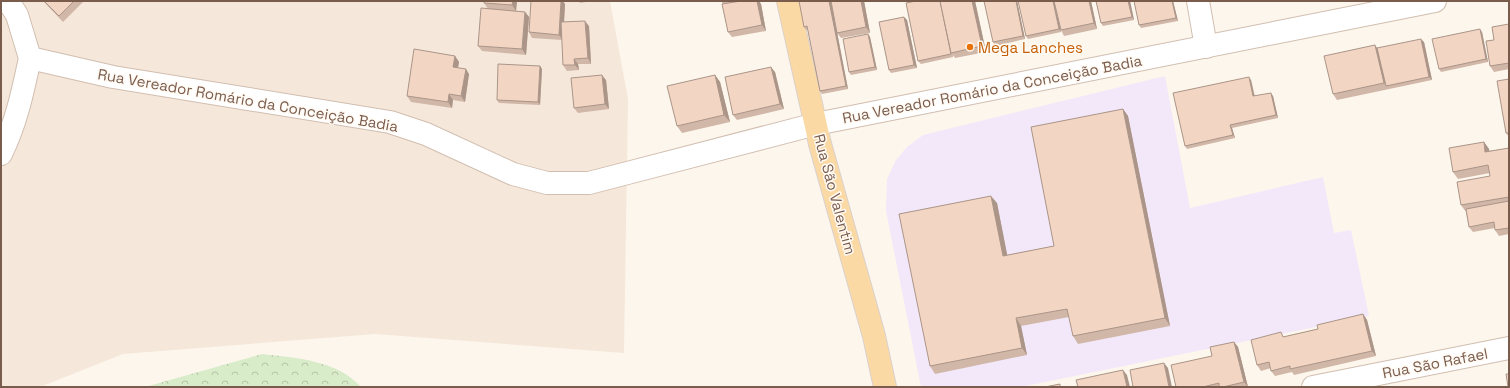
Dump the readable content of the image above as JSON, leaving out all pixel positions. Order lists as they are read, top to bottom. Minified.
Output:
{"streets":{"main road":["Rua São Valentim"],"street":["Rua Vereador Romário da Conceição Badia","Rua São Rafael"]},"crossings":[["Rua Vereador Romário da Conceição Badia","Rua São Valentim"]],"places":["Mega Lanches"]}
